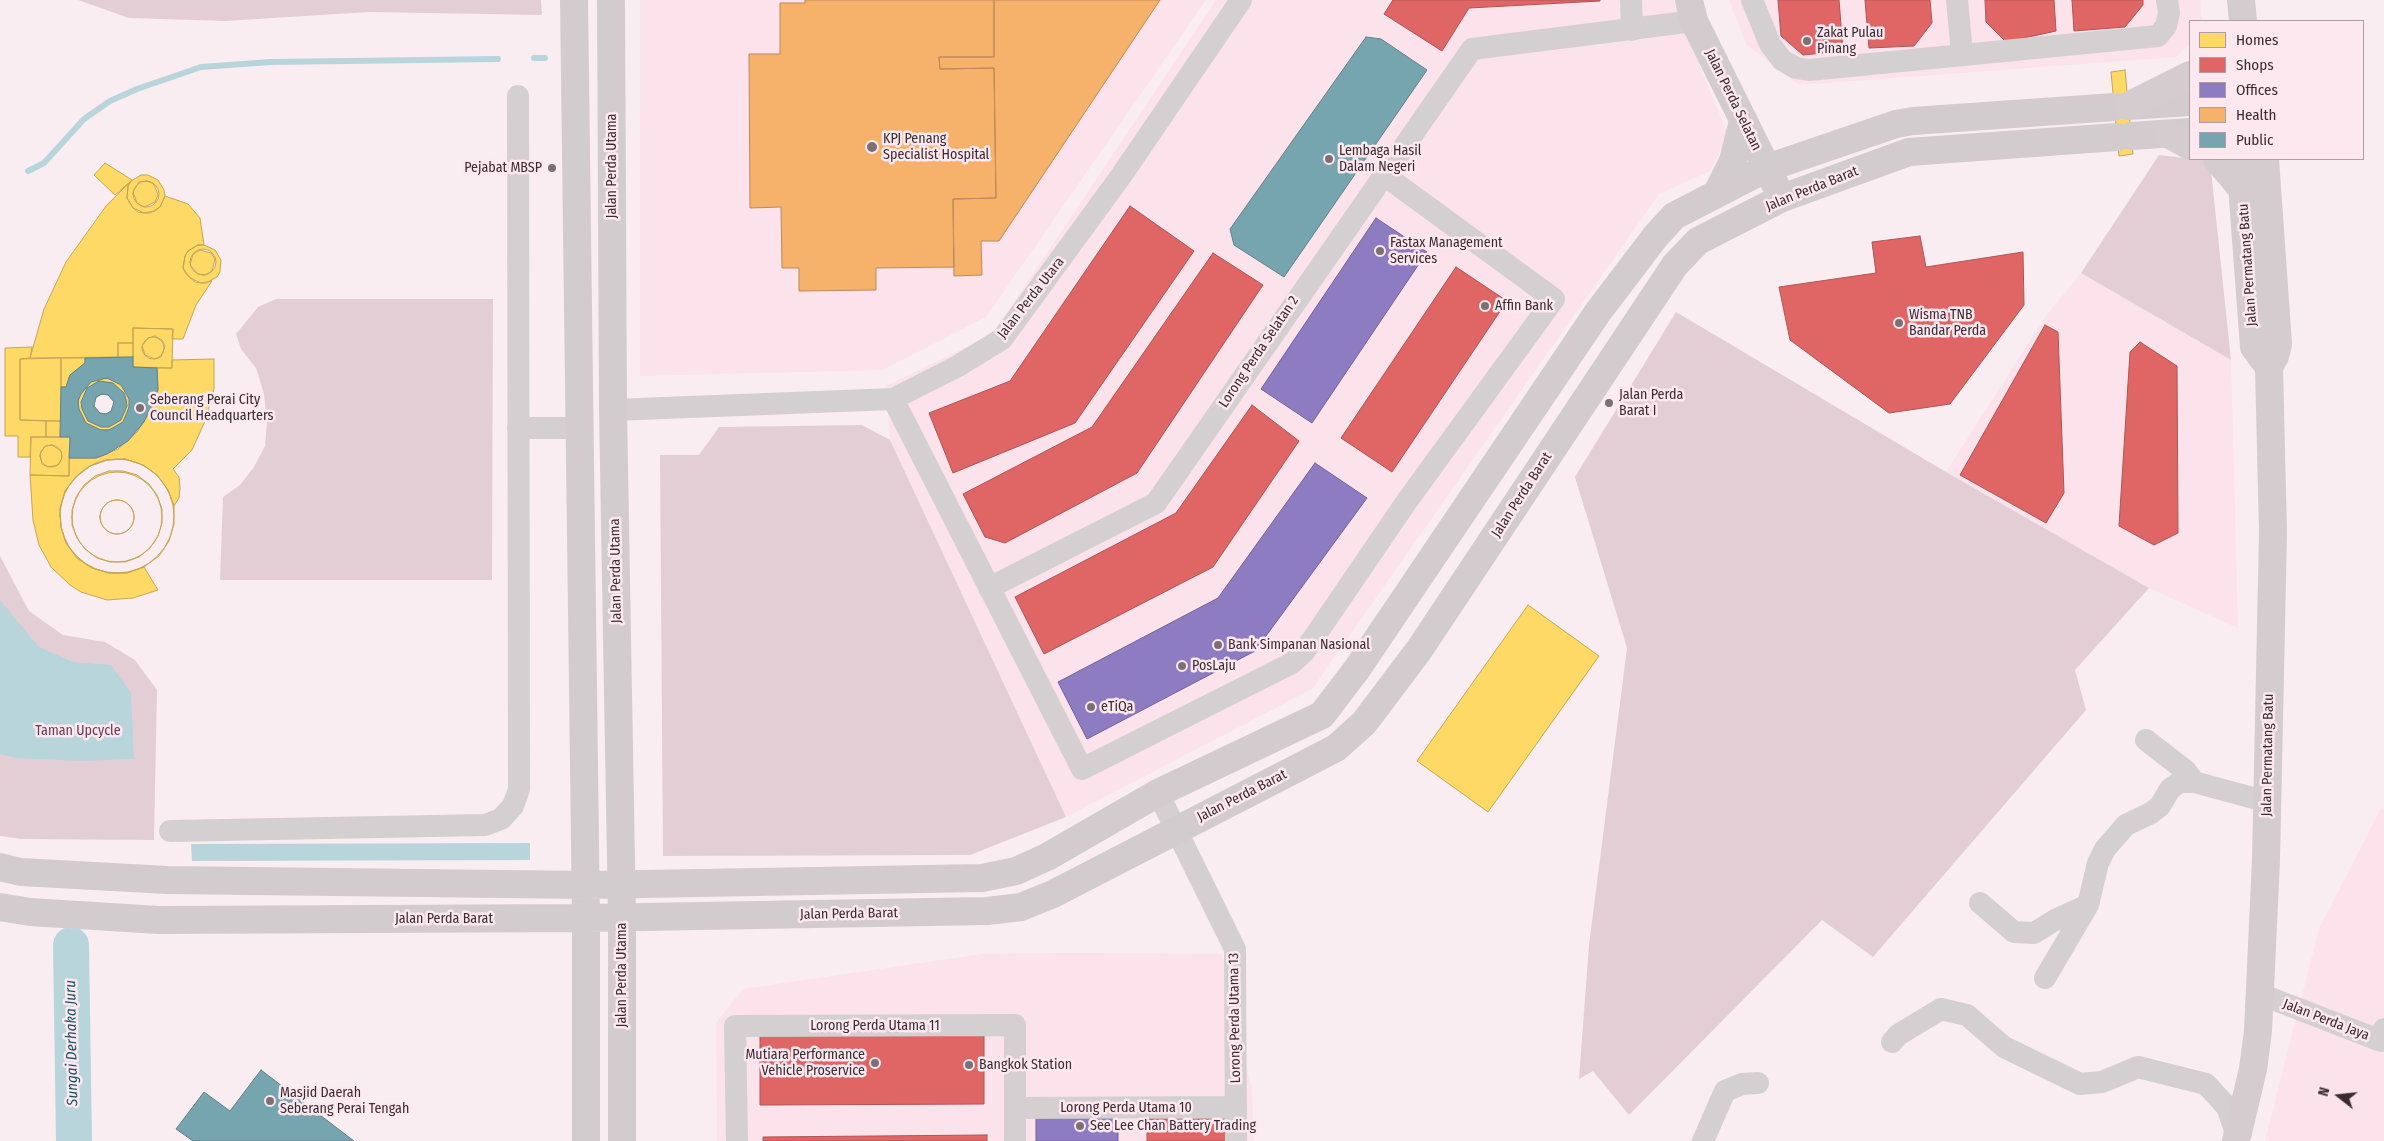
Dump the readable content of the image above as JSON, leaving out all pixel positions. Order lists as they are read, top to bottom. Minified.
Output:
{"streets":{"main road":["Jalan Permatang Batu"],"street":["Jalan Perda Selatan","Jalan Perda Utama","Jalan Perda Barat","Jalan Perda Utara","Lorong Perda Selatan 2","Lorong Perda Utama 13","Jalan Perda Jaya","Lorong Perda Utama 11","Lorong Perda Utama 10"]},"crossings":[["Jalan Perda Selatan","Jalan Perda Barat"],["Jalan Perda Utama","Jalan Perda Barat"],["Jalan Perda Utama","Jalan Perda Utara"],["Jalan Perda Barat","Lorong Perda Utama 13"],["Jalan Permatang Batu","Jalan Perda Jaya"],["Lorong Perda Utama 13","Lorong Perda Utama 10"],["Lorong Perda Utama 11","Lorong Perda Utama 10"]],"water":["Sungai Derhaka Juru"],"parks":["Taman Upcycle"],"places":["Zakat Pulau Pinang","KPJ Penang Specialist Hospital","Lembaga Hasil Dalam Negeri","Pejabat MBSP","Fastax Management Services","Affin Bank","Wisma TNB Bandar Perda","Jalan Perda Barat I","Seberang Perai City Council Headquarters","Bank Simpanan Nasional","PosLaju","eTiQa","Mutiara Performance Vehicle Proservice","Bangkok Station","Masjid Daerah Seberang Perai Tengah","See Lee Chan Battery Trading"],"legend":["Homes","Shops","Offices","Health","Public"],"north":"left"}
